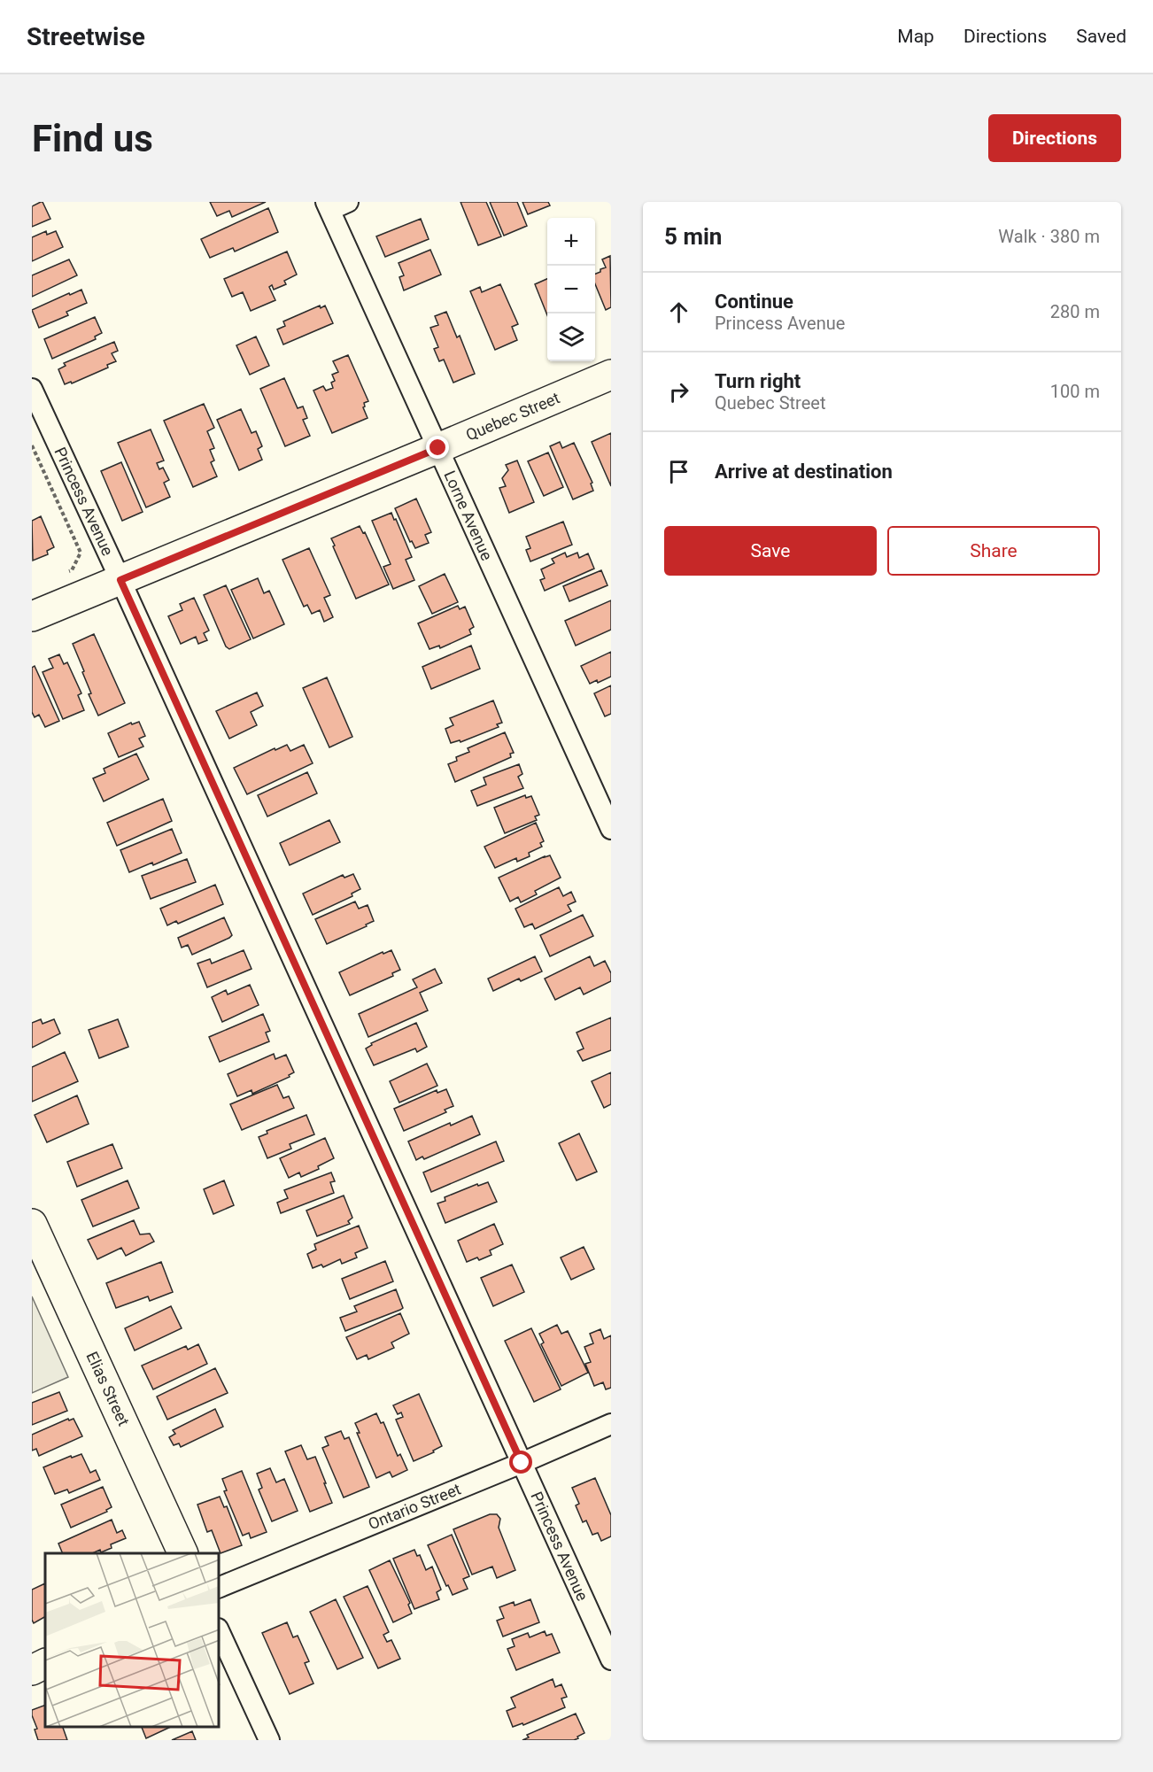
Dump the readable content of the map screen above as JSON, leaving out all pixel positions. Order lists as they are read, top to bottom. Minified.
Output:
{"streets":{"street":["Quebec Street","Princess Avenue","Lorne Avenue","Elias Street","Ontario Street"]},"crossings":[["Quebec Street","Princess Avenue"],["Quebec Street","Lorne Avenue"],["Princess Avenue","Ontario Street"]],"page":{"header":"Streetwise","nav":["Map","Directions","Saved"],"buttons":["Directions",["Save","Share"]],"title":"Find us","heading":["5 min","Walk · 380 m"],"map_buttons":["+","−"],"list":[["Continue","Princess Avenue","280 m"],["Turn right","Quebec Street","100 m"],"Arrive at destination"]}}
